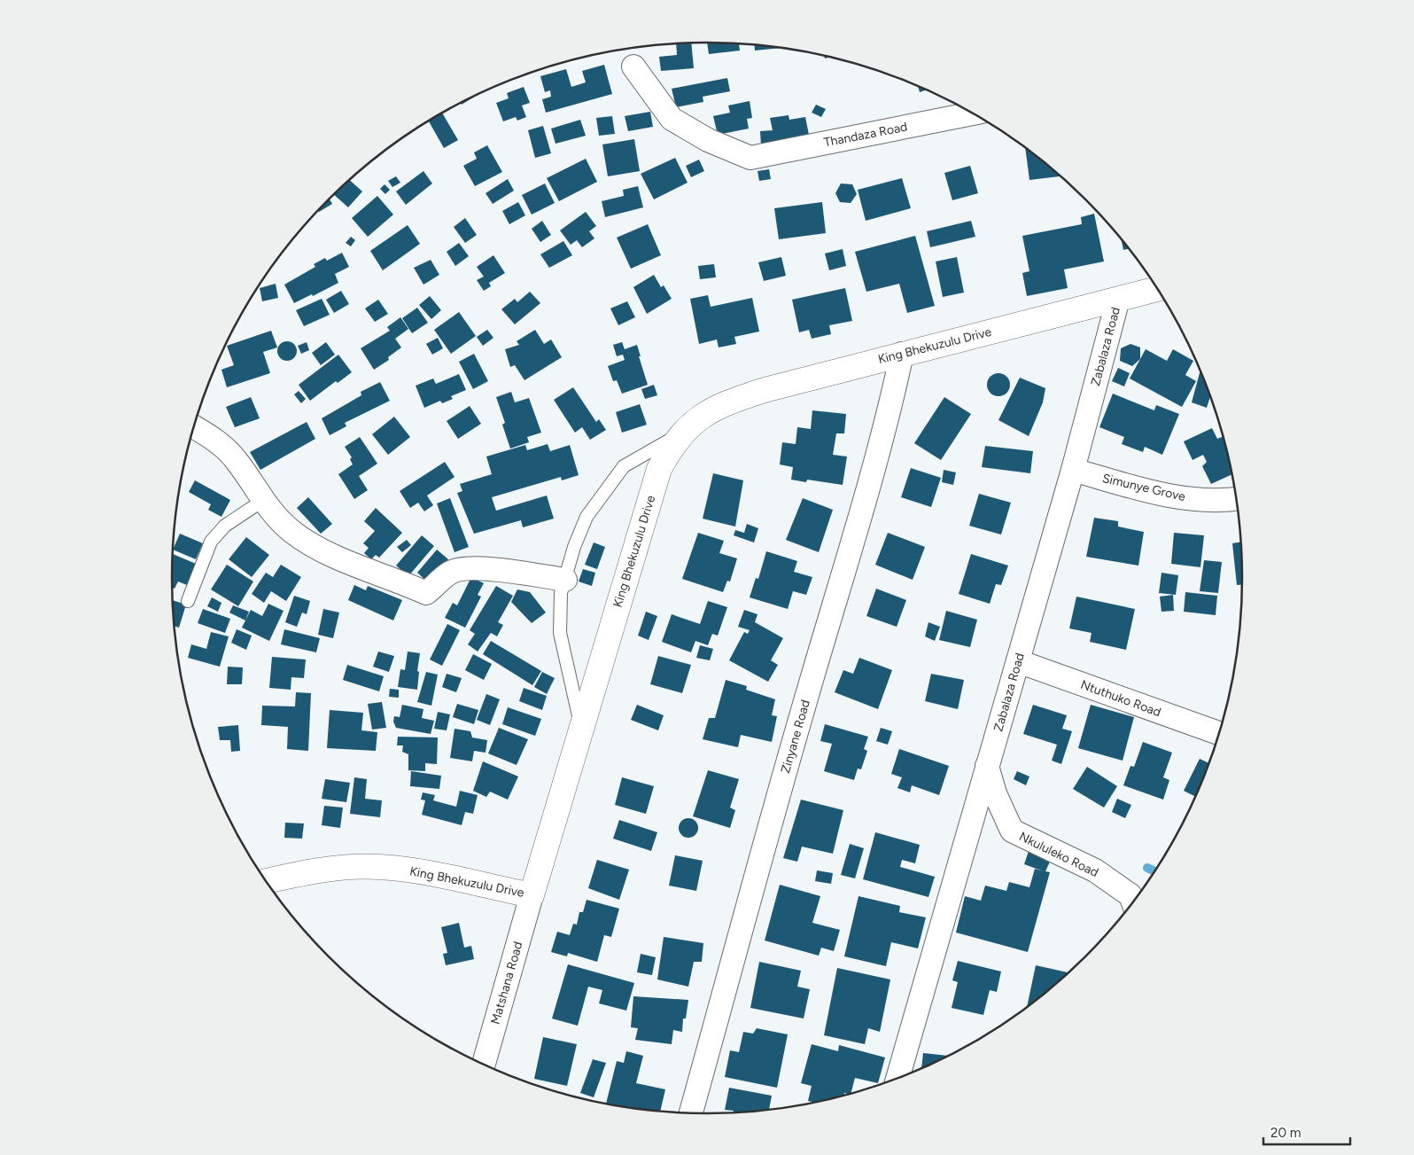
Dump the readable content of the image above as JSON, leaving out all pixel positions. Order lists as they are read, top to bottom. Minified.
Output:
{"streets":{"street":["Thandaza Road","King Bhekuzulu Drive","Zabalaza Road","Simunye Grove","Ntuthuko Road","Zinyane Road","Nkululeko Road","Matshana Road"]},"crossings":[["King Bhekuzulu Drive","Zabalaza Road"],["King Bhekuzulu Drive","Zinyane Road"],["King Bhekuzulu Drive","Matshana Road"],["Zabalaza Road","Simunye Grove"],["Zabalaza Road","Ntuthuko Road"],["Zabalaza Road","Nkululeko Road"]],"scale_bar":"20 m"}
